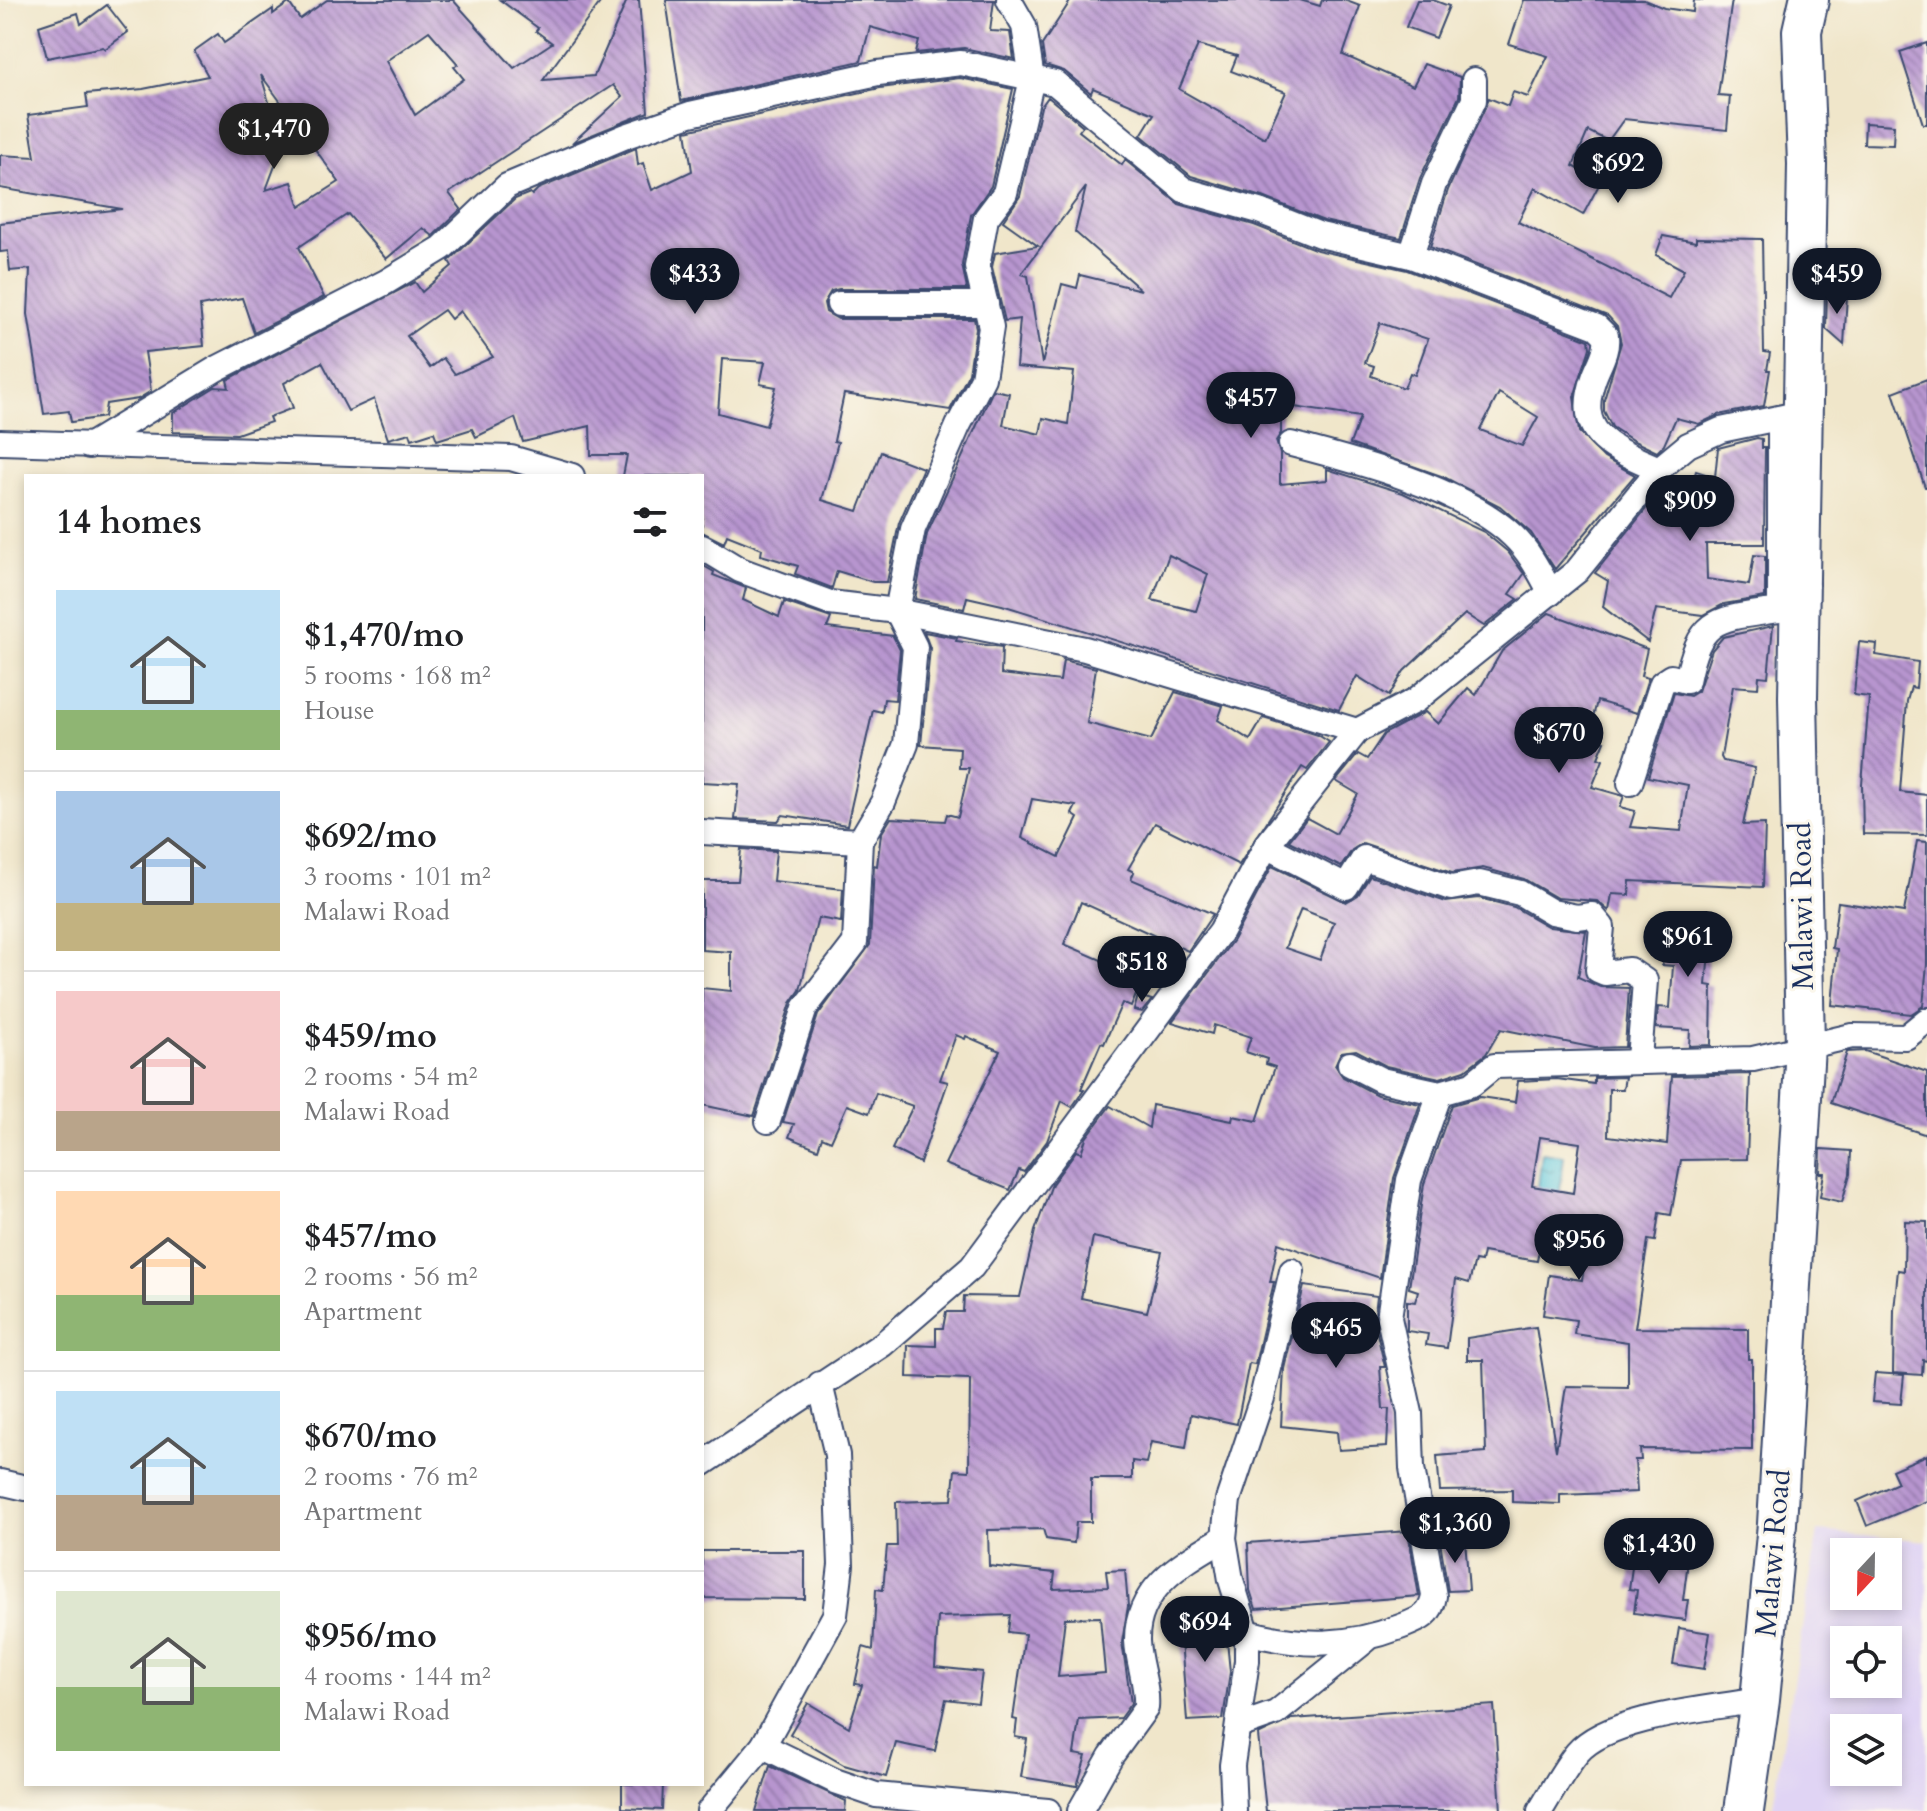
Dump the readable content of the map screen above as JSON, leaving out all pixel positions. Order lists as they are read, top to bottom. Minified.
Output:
{"streets":{"main road":["Malawi Road"]},"north":"bottom","page":{"price":["$1,470","$692","$433","$459","$457","$909","$670","$961","$518","$956","$465","$1,360","$1,430","$694"],"heading":"14 homes","list":[{"name":"$1,470/mo","note":"5 rooms · 168 m² · House"},{"name":"$692/mo","note":"3 rooms · 101 m² · Malawi Road"},{"name":"$459/mo","note":"2 rooms · 54 m² · Malawi Road"},{"name":"$457/mo","note":"2 rooms · 56 m² · Apartment"},{"name":"$670/mo","note":"2 rooms · 76 m² · Apartment"},{"name":"$956/mo","note":"4 rooms · 144 m² · Malawi Road"}]}}
